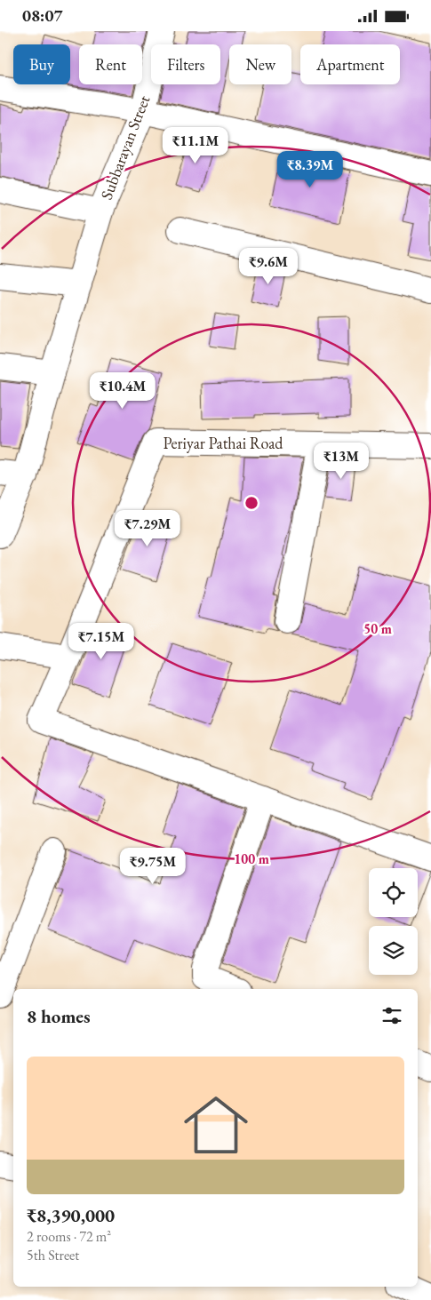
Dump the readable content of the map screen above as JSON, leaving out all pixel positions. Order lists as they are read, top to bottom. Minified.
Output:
{"streets":{"street":["Subbarayan Street","Periyar Pathai Road"]},"page":{"status":"08:07","chip":["Buy","Rent","Filters","New","Apartment"],"price":["₹11.1M","₹8.39M","₹9.6M","₹10.4M","₹13M","₹7.29M","₹7.15M","₹9.75M"],"heading":"8 homes","list":[{"name":"₹8,390,000","note":"2 rooms · 72 m² · 5th Street"}]},"rings":["50 m","100 m"]}
